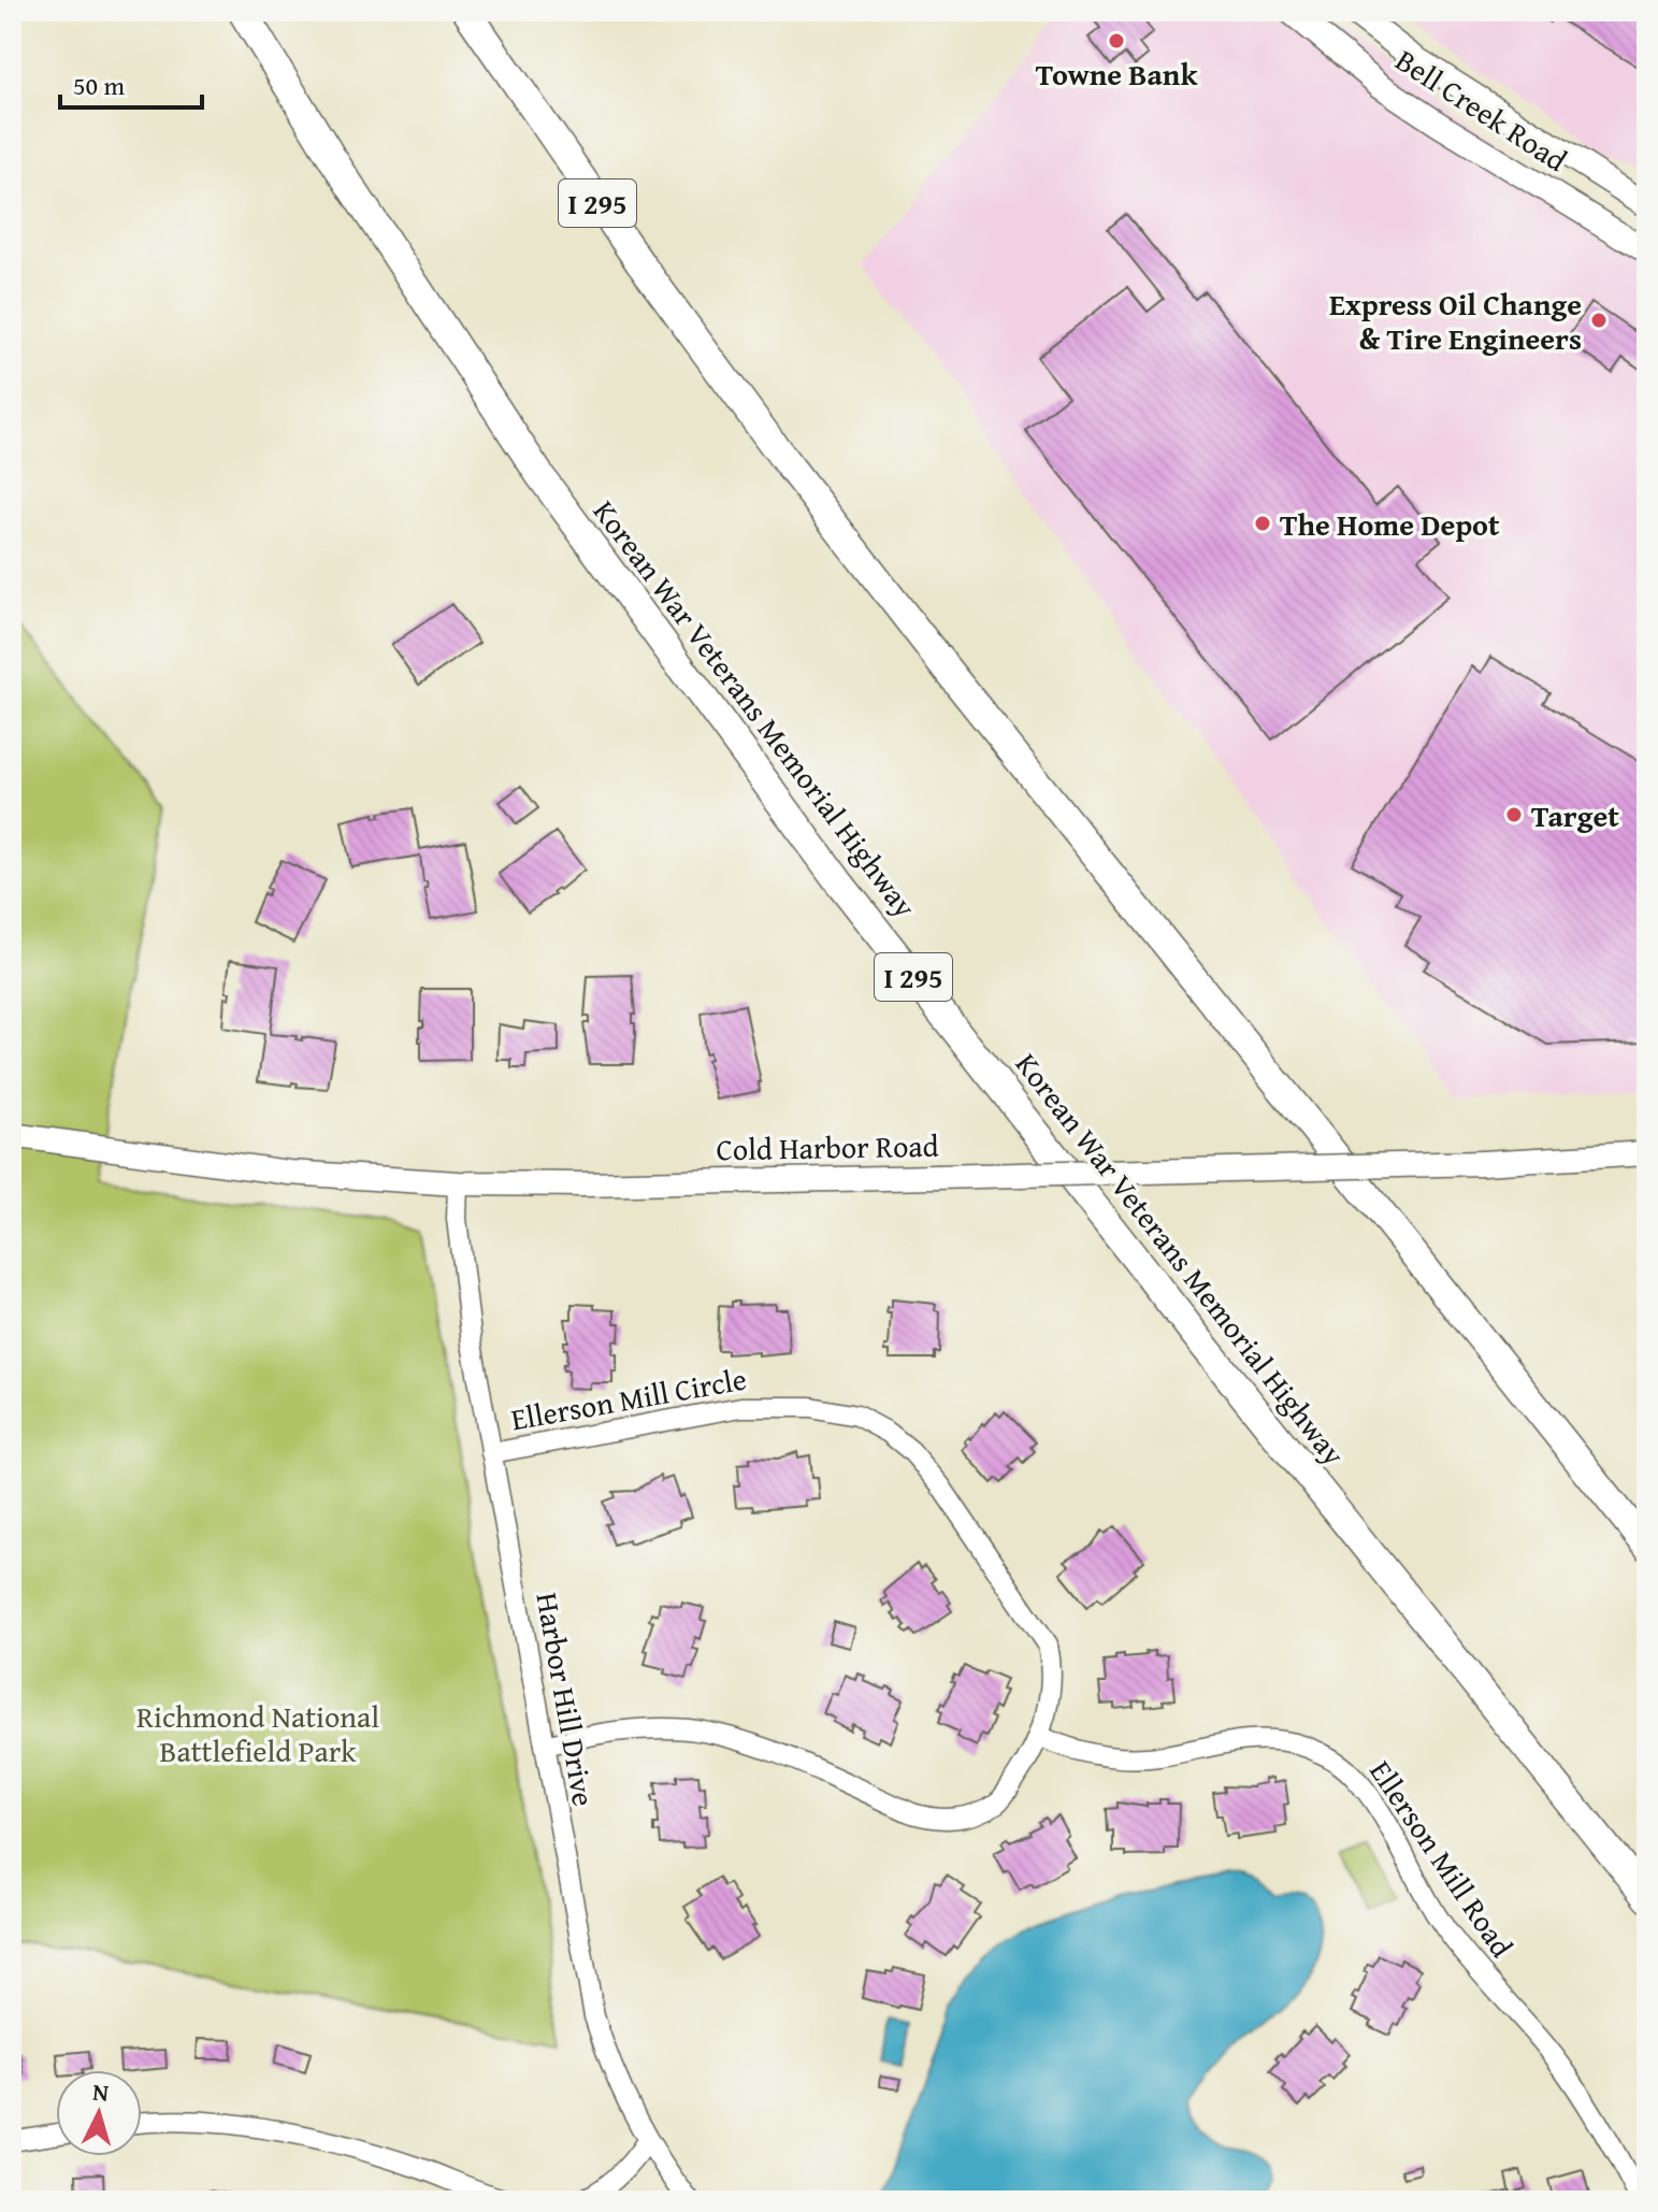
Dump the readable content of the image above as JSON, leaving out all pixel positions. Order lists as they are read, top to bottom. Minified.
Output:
{"streets":{"highway":["I 295","Korean War Veterans Memorial Highway"],"main road":["Bell Creek Road","Cold Harbor Road"],"street":["Ellerson Mill Circle","Harbor Hill Drive","Ellerson Mill Road"]},"crossings":[["Cold Harbor Road","Harbor Hill Drive"],["Ellerson Mill Circle","Harbor Hill Drive"],["Ellerson Mill Circle","Ellerson Mill Road"]],"parks":["Richmond National Battlefield Park"],"places":["Towne Bank","Express Oil Change & Tire Engineers","The Home Depot","Target"],"scale_bar":"50 m","north":"top"}
